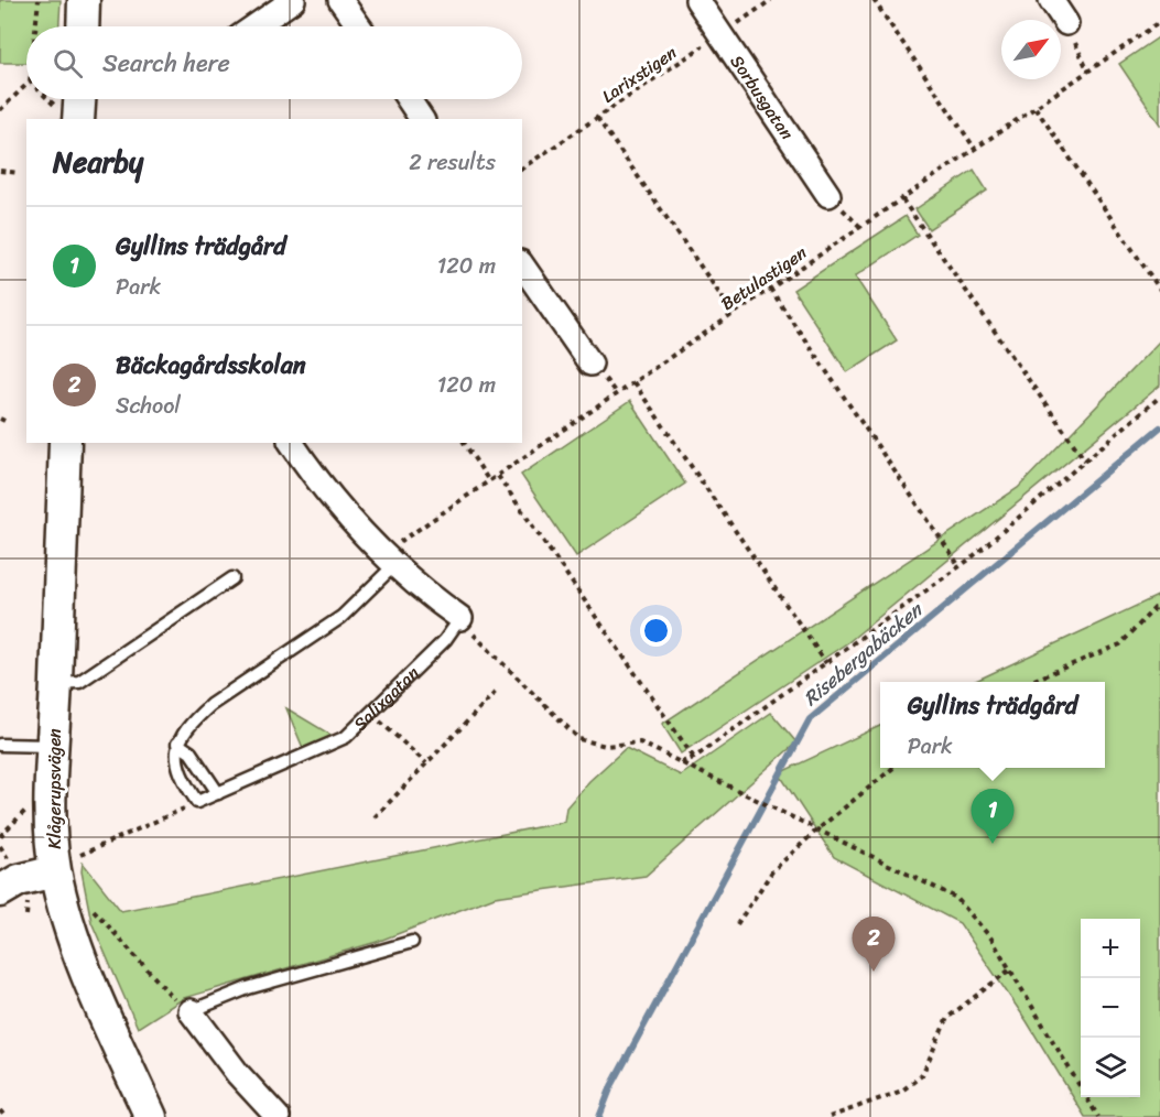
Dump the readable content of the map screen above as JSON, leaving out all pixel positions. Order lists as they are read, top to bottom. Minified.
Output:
{"streets":{"street":["Sorbusgatan","Klågerupsvägen"],"lane":["Salixgatan"],"path":["Larixstigen","Betulastigen"]},"crossings":[["Larixstigen","Sorbusgatan"]],"water":["Risebergabäcken"],"north":"top right","page":{"search":"Search here","heading":["Nearby","2 results"],"list":[{"mark":"1","name":"Gyllins trädgård","note":"Park","value":"120 m"},{"mark":"2","name":"Bäckagårdsskolan","note":"School","value":"120 m"}],"popup":["Gyllins trädgård","Park"],"pins":["1","2"],"map_buttons":["+","−"]}}
